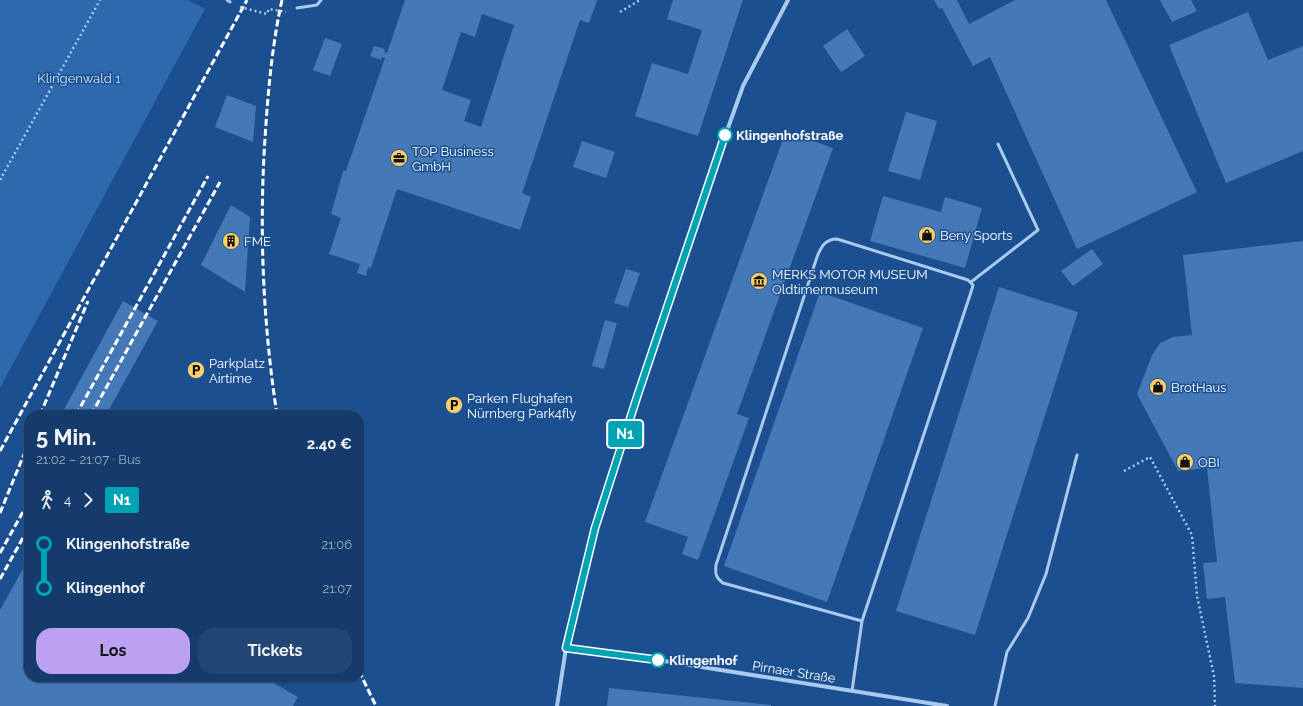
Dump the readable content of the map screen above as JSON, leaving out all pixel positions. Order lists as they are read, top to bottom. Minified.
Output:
{"streets":{"street":["Pirnaer Straße"]},"parks":["Klingenwald 1"],"places":{"other":["Klingenhofstraße","Klingenhof"],"office":["TOP Business GmbH"],"shop":["Beny Sports","BrotHaus","OBI"],"building":["FME"],"museum":["MERKS MOTOR MUSEUM Oldtimermuseum"],"parking":["Parkplatz Airtime","Parken Flughafen Nürnberg Park4fly"]},"lines":["bus line N1"],"page":{"on_map":"N1","heading":["5 Min.","21:02 – 21:07 · Bus","2.40 €"],"legs":["4","N1"],"list":[{"name":"Klingenhofstraße","value":"21:06"},{"name":"Klingenhof","value":"21:07"}],"buttons":["Los","Tickets"]}}
